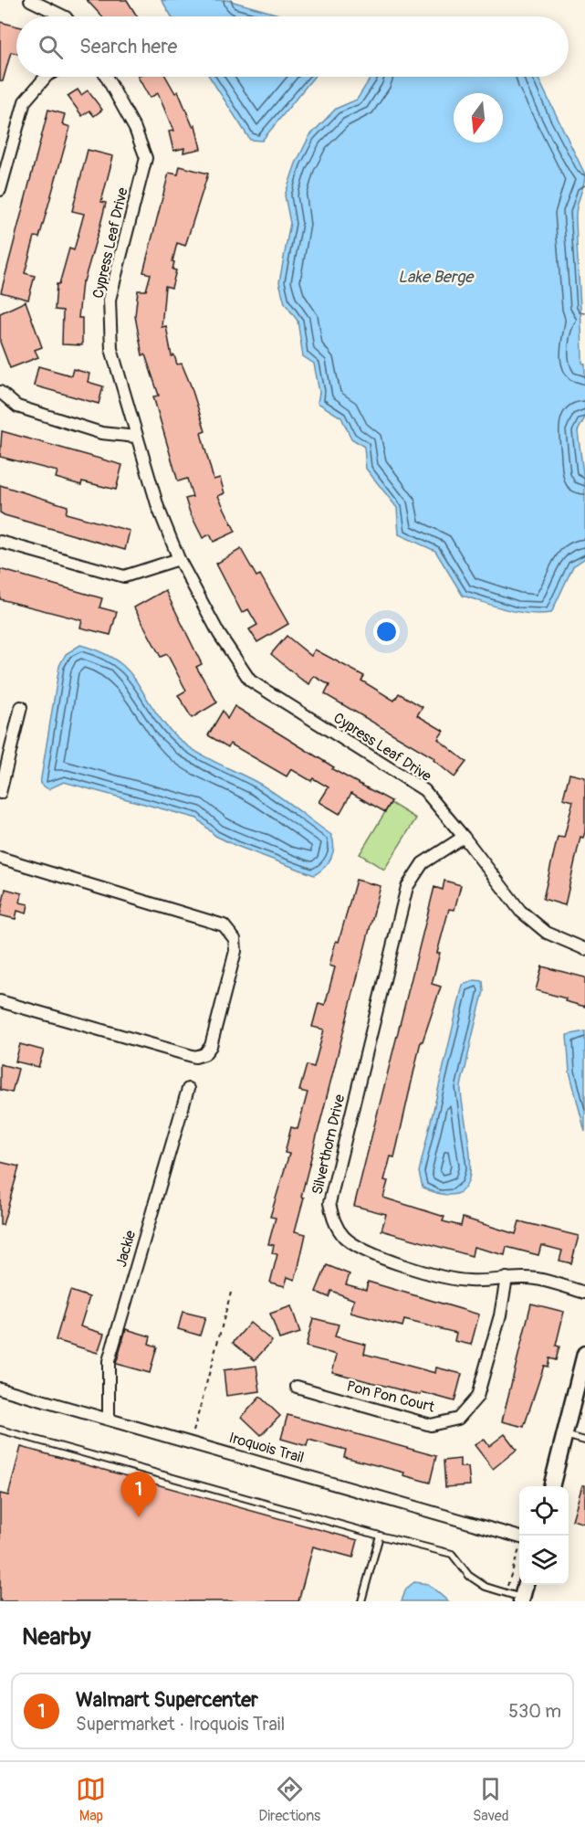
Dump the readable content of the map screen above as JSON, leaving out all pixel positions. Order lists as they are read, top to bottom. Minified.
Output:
{"streets":{"street":["Cypress Leaf Drive","Silverthorn Drive","Jackie","Pon Pon Court","Iroquois Trail"]},"crossings":[["Cypress Leaf Drive","Silverthorn Drive"],["Silverthorn Drive","Pon Pon Court"],["Jackie","Iroquois Trail"]],"water":["Lake Berge"],"north":"bottom","page":{"search":"Search here","pins":"1","heading":"Nearby","list":[{"mark":"1","name":"Walmart Supercenter","note":"Supermarket · Iroquois Trail","value":"530 m"}],"nav":["Map","Directions","Saved"]}}
